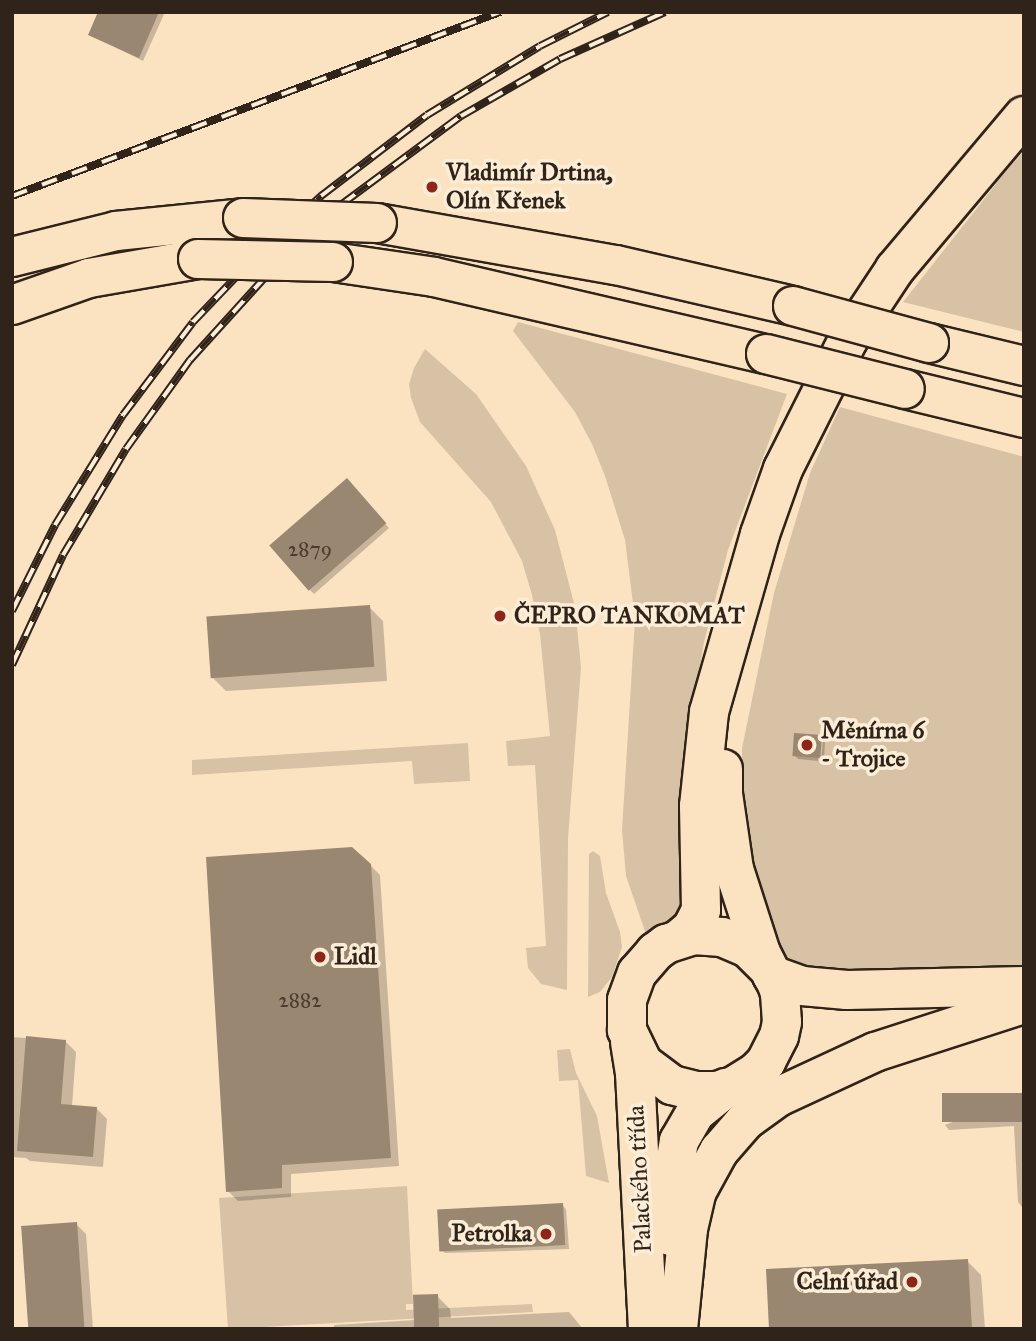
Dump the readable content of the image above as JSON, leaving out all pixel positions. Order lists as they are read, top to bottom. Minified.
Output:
{"streets":{"main road":["Palackého třída"]},"places":["Vladimír Drtina, Olín Křenek","ČEPRO TANKOMAT","Měnírna 6 - Trojice","Lidl","Petrolka","Celní úřad"],"house_numbers":["2879","2882"]}
